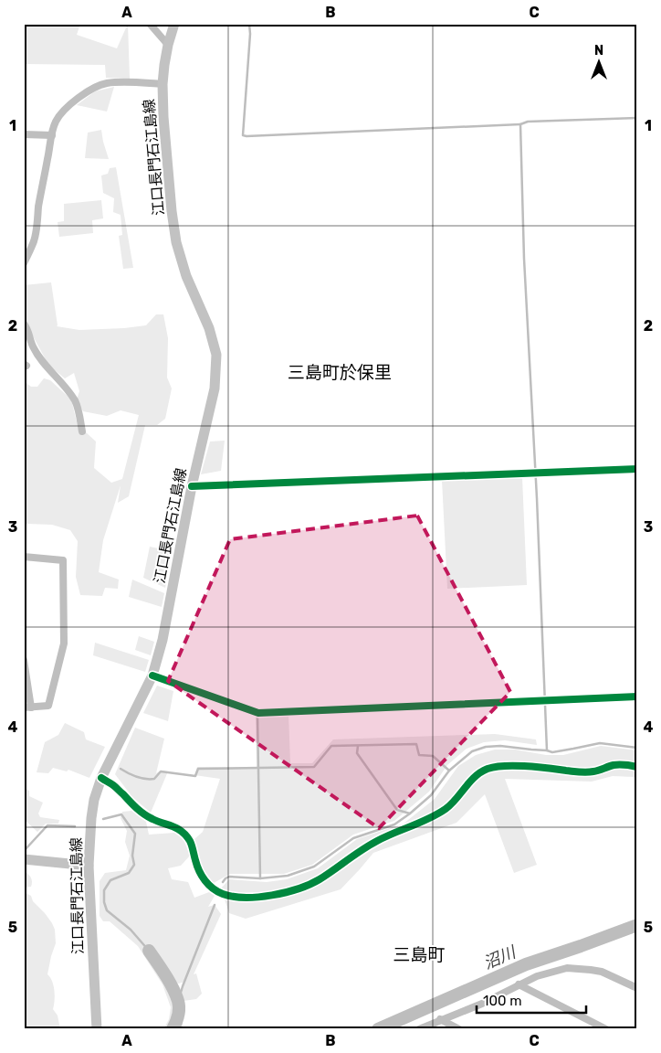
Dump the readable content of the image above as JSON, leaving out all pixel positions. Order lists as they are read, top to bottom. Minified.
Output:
{"streets":{"main road":["江口長門石江島線"]},"districts":["三島町於保里","三島町"],"water":["沼川"],"scale_bar":"100 m","north":"top","grid":{"columns":["A","B","C"],"rows":["1","2","3","4","5"]}}
